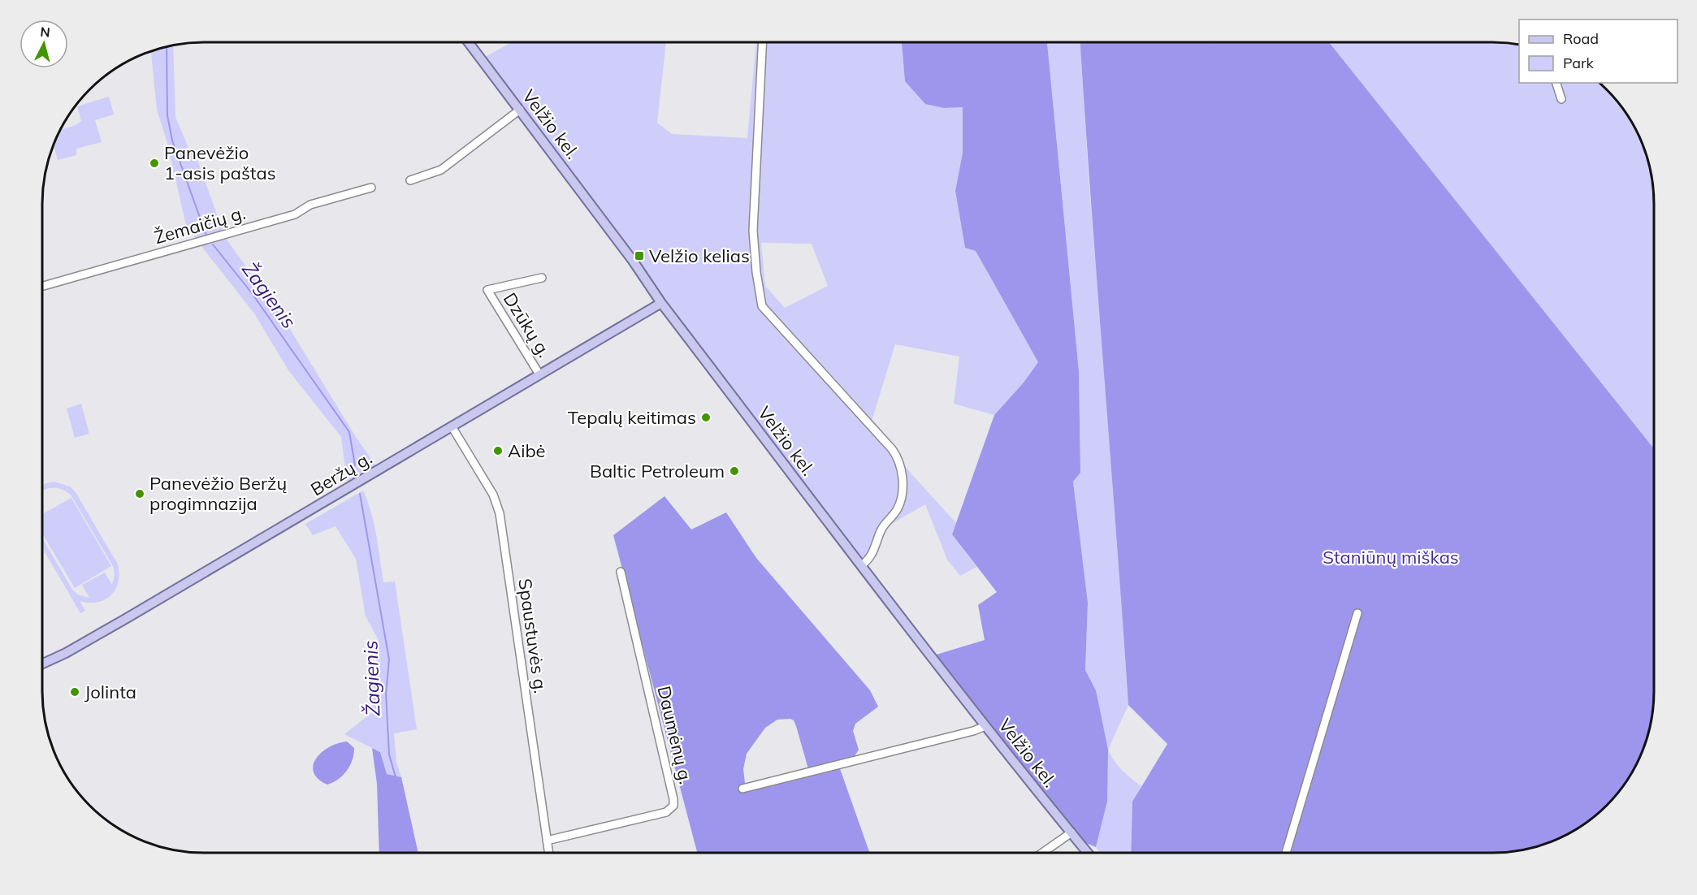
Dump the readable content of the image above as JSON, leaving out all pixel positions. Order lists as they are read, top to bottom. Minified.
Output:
{"streets":{"main road":["Velžio kel.","Beržų g."],"street":["Žemaičių g.","Dzūkų g.","Spaustuvės g.","Daumėnų g."]},"crossings":[["Velžio kel.","Beržų g."],["Dzūkų g.","Beržų g."],["Beržų g.","Spaustuvės g."],["Spaustuvės g.","Daumėnų g."]],"water":["Žagienis"],"parks":["Staniūnų miškas"],"places":{"other":["Panevėžio 1-asis paštas","Tepalų keitimas","Aibė","Baltic Petroleum","Panevėžio Beržų progimnazija","Jolinta"],"transit":["Velžio kelias"]},"legend":["Road","Park"],"north":"top"}
